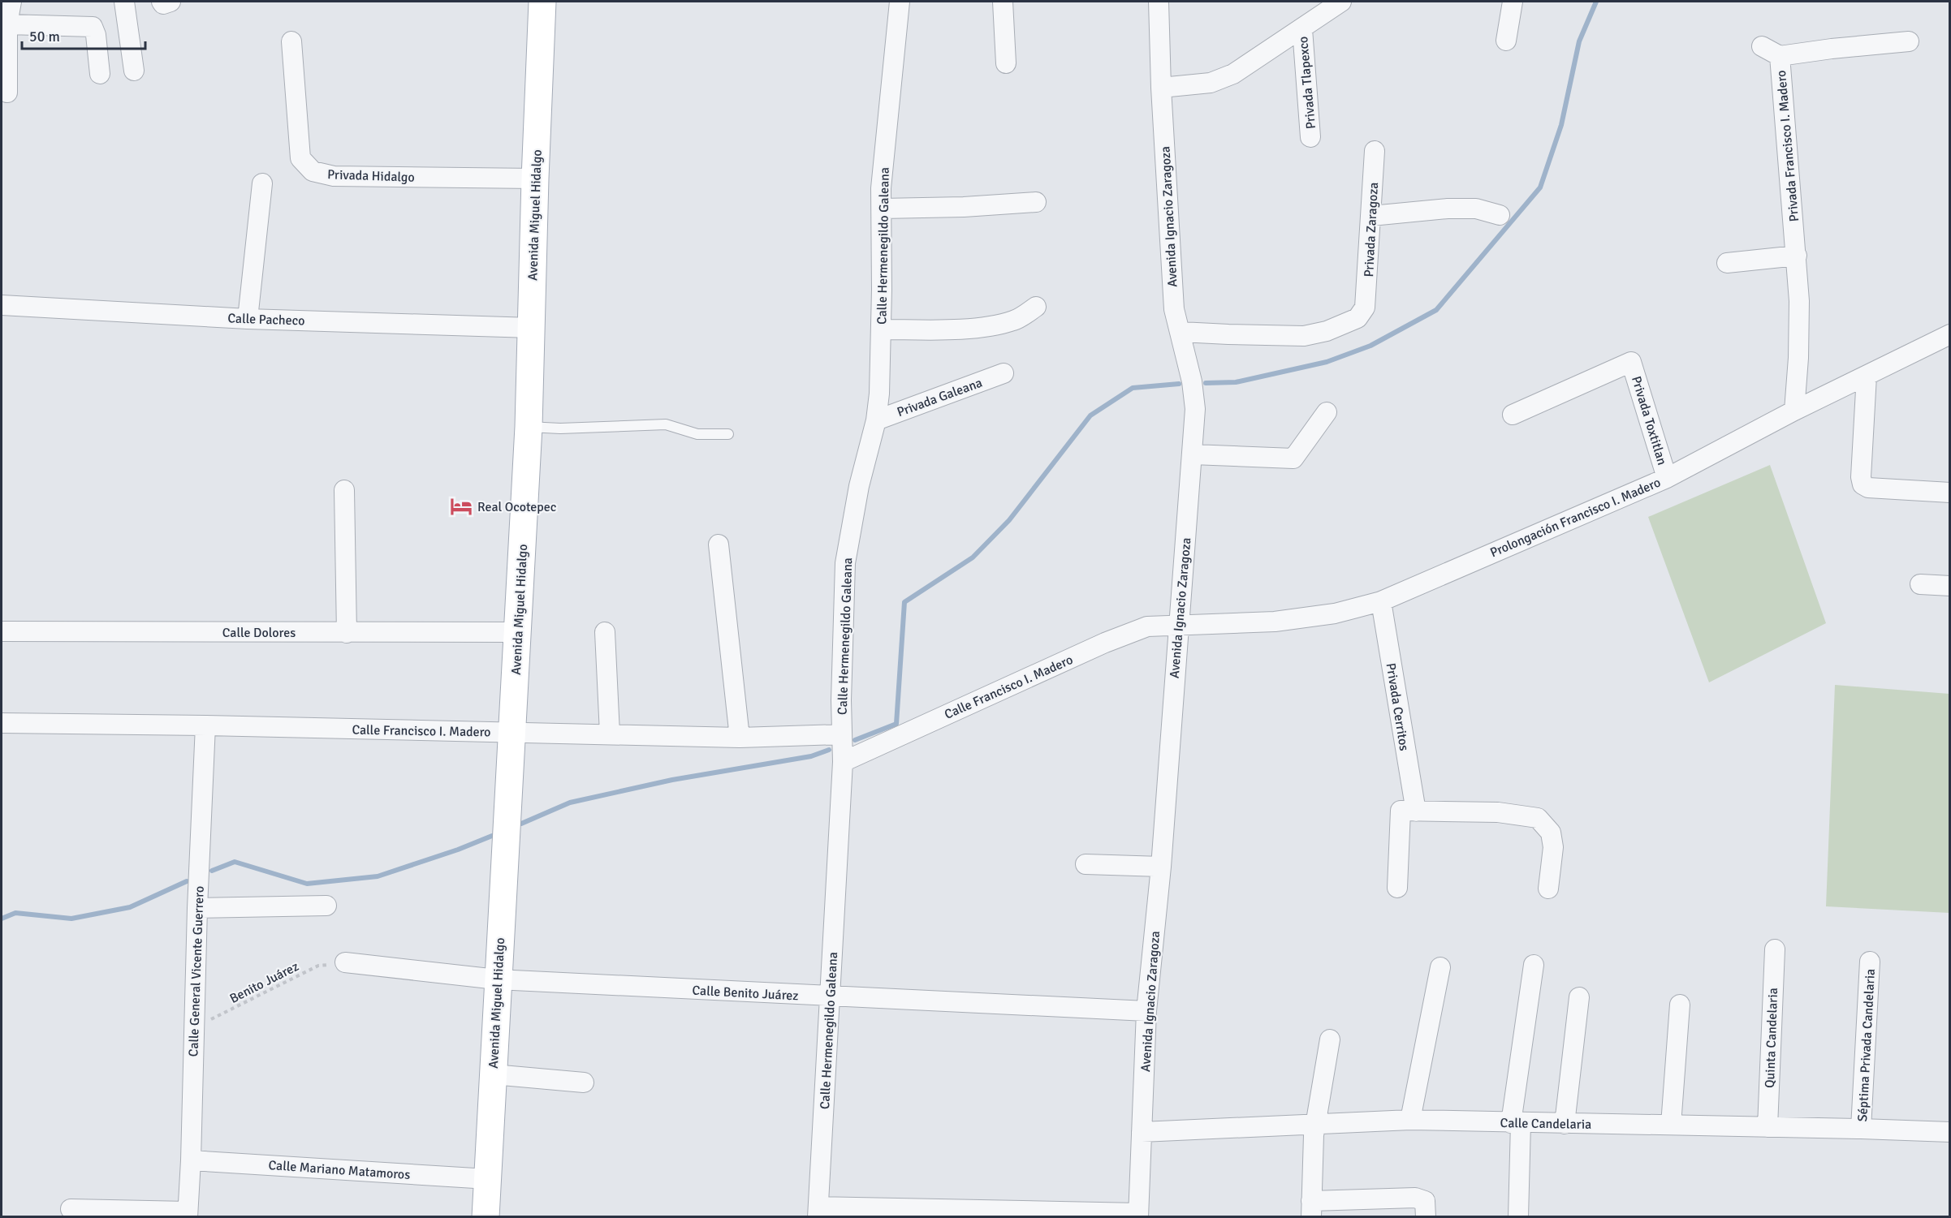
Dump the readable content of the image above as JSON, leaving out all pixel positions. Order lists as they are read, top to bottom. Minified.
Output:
{"streets":{"main road":["Avenida Miguel Hidalgo"],"street":["Privada Tlapexco","Privada Francisco I. Madero","Privada Hidalgo","Avenida Ignacio Zaragoza","Privada Zaragoza","Calle Hermenegildo Galeana","Calle Pacheco","Privada Galeana","Privada Toxtitlan","Prolongación Francisco I. Madero","Calle Dolores","Calle Francisco I. Madero","Privada Cerritos","Calle General Vicente Guerrero","Calle Benito Juárez","Quinta Candelaria","Séptima Privada Candelaria","Calle Candelaria","Calle Mariano Matamoros"],"path":["Benito Juárez"]},"crossings":[["Privada Tlapexco","Avenida Ignacio Zaragoza"],["Privada Francisco I. Madero","Prolongación Francisco I. Madero"],["Privada Hidalgo","Avenida Miguel Hidalgo"],["Avenida Miguel Hidalgo","Calle Pacheco"],["Avenida Miguel Hidalgo","Calle Dolores"],["Avenida Miguel Hidalgo","Calle Francisco I. Madero"],["Avenida Miguel Hidalgo","Calle Benito Juárez"],["Avenida Miguel Hidalgo","Calle Mariano Matamoros"],["Avenida Ignacio Zaragoza","Privada Zaragoza"],["Avenida Ignacio Zaragoza","Prolongación Francisco I. Madero"],["Avenida Ignacio Zaragoza","Calle Francisco I. Madero"],["Avenida Ignacio Zaragoza","Calle Benito Juárez"],["Avenida Ignacio Zaragoza","Calle Candelaria"],["Calle Hermenegildo Galeana","Privada Galeana"],["Calle Hermenegildo Galeana","Calle Francisco I. Madero"],["Calle Hermenegildo Galeana","Calle Benito Juárez"],["Privada Toxtitlan","Prolongación Francisco I. Madero"],["Prolongación Francisco I. Madero","Calle Francisco I. Madero"],["Prolongación Francisco I. Madero","Privada Cerritos"],["Calle Francisco I. Madero","Calle General Vicente Guerrero"],["Calle General Vicente Guerrero","Benito Juárez"],["Calle General Vicente Guerrero","Calle Mariano Matamoros"],["Benito Juárez","Calle Benito Juárez"],["Quinta Candelaria","Calle Candelaria"],["Séptima Privada Candelaria","Calle Candelaria"]],"places":{"hotel":["Real Ocotepec"]},"scale_bar":"50 m"}
